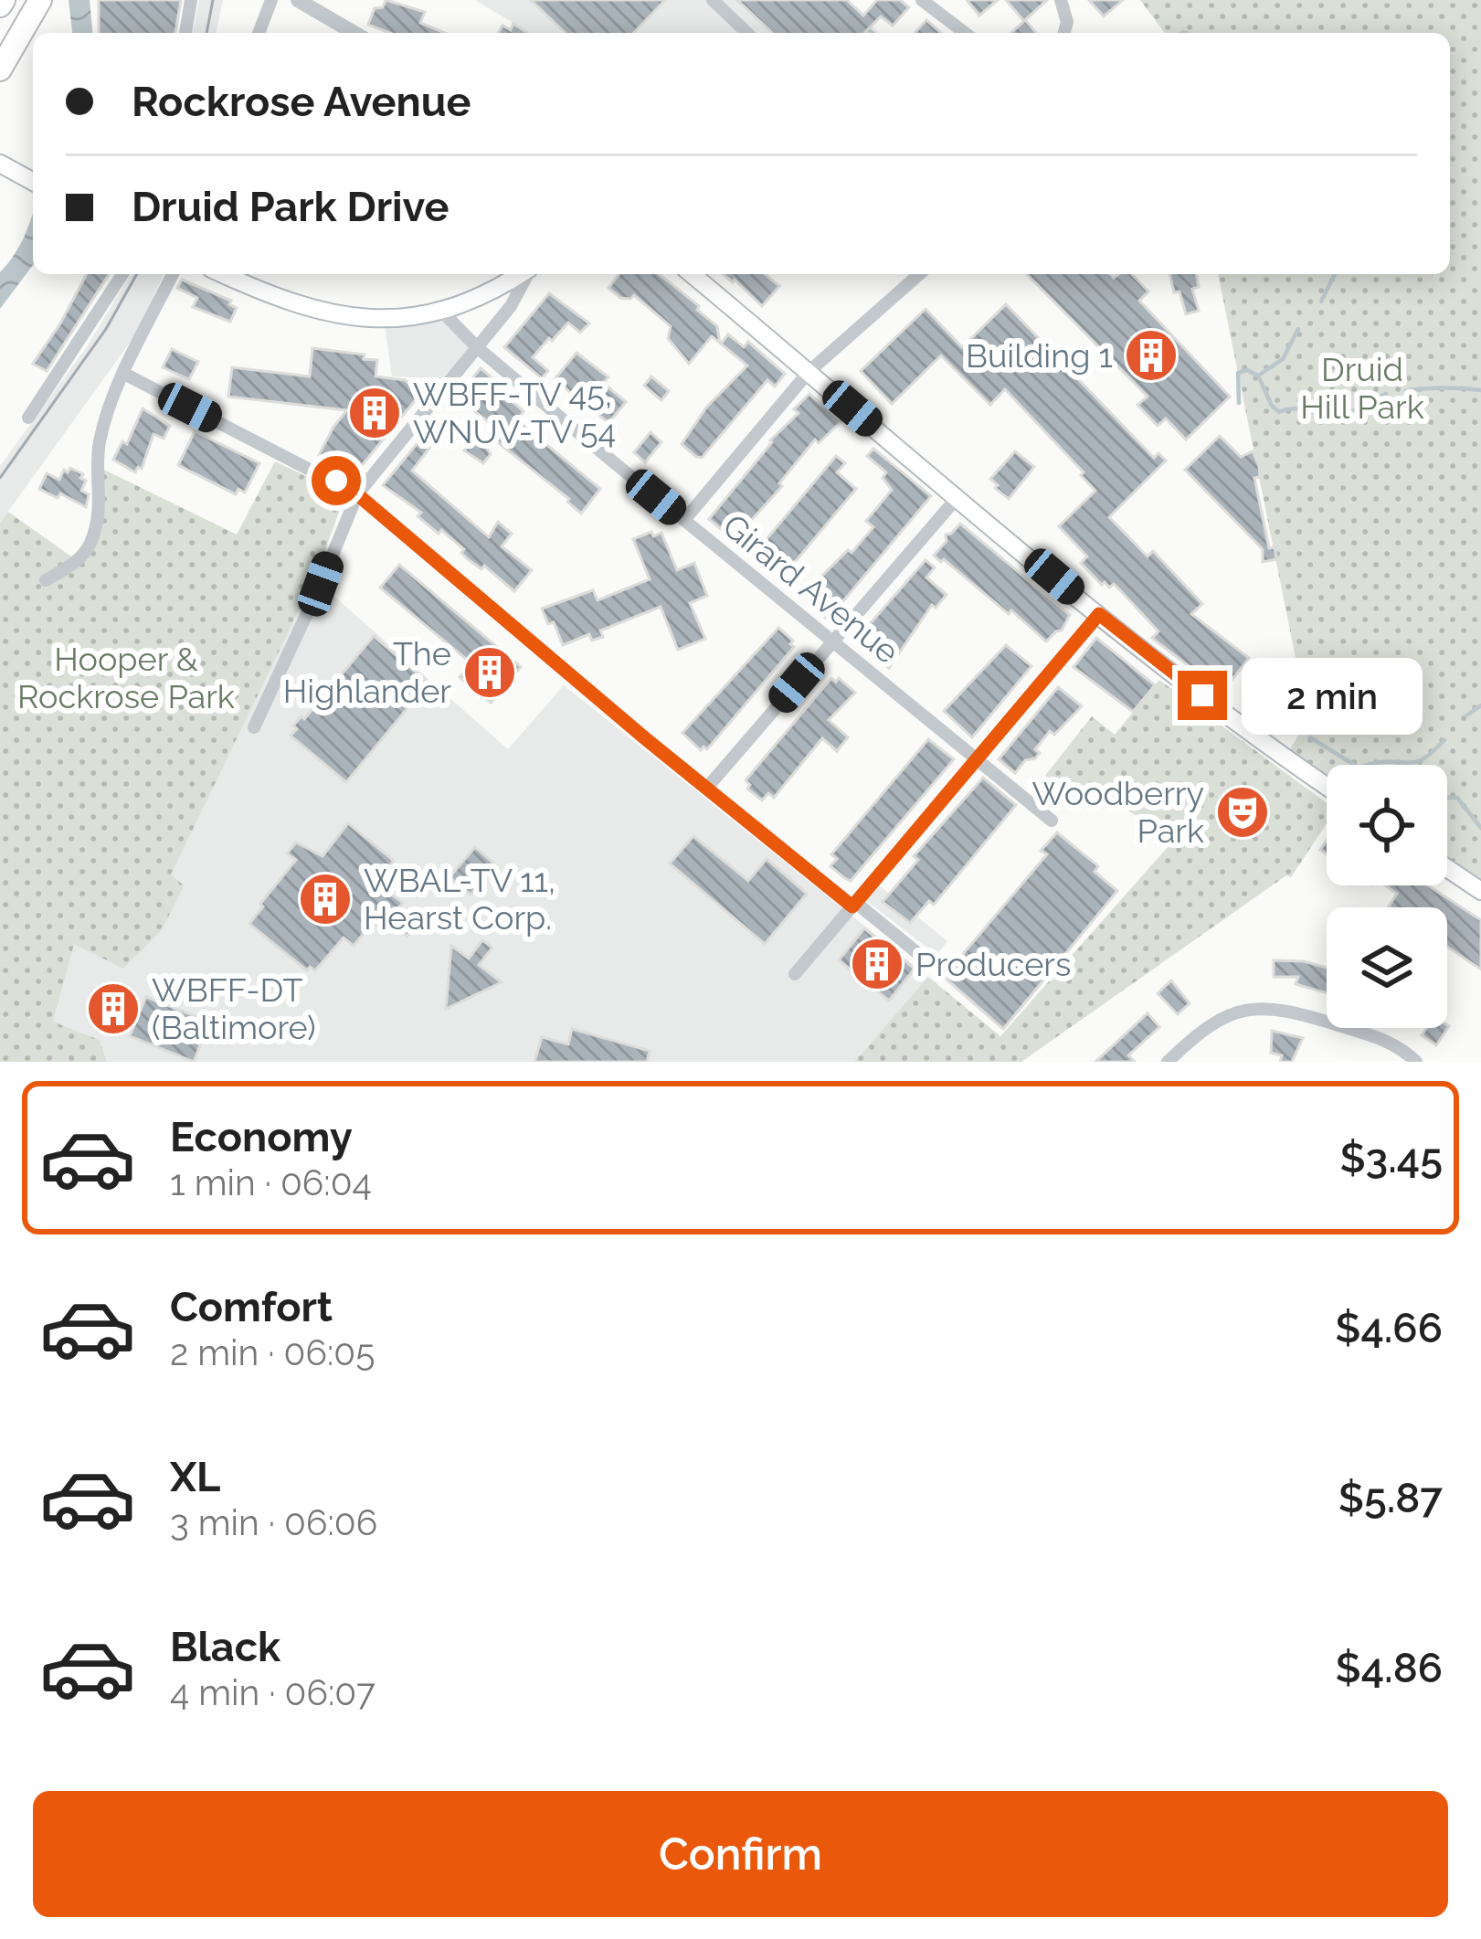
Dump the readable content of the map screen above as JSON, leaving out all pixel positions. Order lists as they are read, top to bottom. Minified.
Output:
{"streets":{"street":["Girard Avenue"]},"parks":["Druid Hill Park","Hooper & Rockrose Park"],"places":{"building":["Building 1","WBFF-TV 45, WNUV-TV 54","The Highlander","WBAL-TV 11, Hearst Corp.","Producers","WBFF-DT (Baltimore)"],"theatre":["Woodberry Park"]},"page":{"banner":["Rockrose Avenue","Druid Park Drive"],"bubble":"2 min","list":[{"name":"Economy","note":"1 min · 06:04","value":"$3.45"},{"name":"Comfort","note":"2 min · 06:05","value":"$4.66"},{"name":"XL","note":"3 min · 06:06","value":"$5.87"},{"name":"Black","note":"4 min · 06:07","value":"$4.86"}],"buttons":"Confirm"}}
